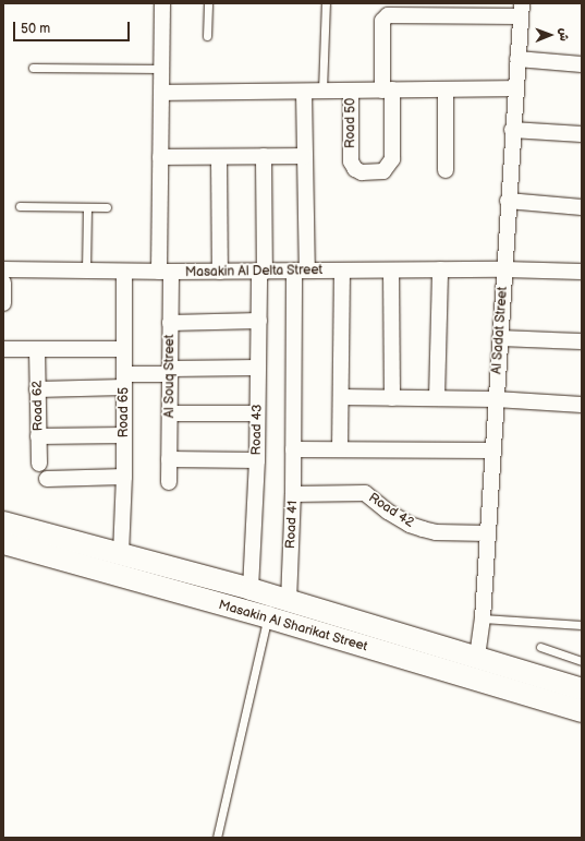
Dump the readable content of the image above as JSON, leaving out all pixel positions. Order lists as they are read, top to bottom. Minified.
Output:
{"streets":{"street":["Road 50","Masakin Al Delta Street","Al Sadat Street","Al Souq Street","Road 62","Road 65","Road 43","Road 42","Road 41","Masakin Al Sharikat Street"]},"crossings":[["Masakin Al Delta Street","Al Sadat Street"],["Masakin Al Delta Street","Al Souq Street"],["Masakin Al Delta Street","Road 65"],["Masakin Al Delta Street","Road 43"],["Masakin Al Delta Street","Road 41"],["Al Sadat Street","Road 42"],["Al Sadat Street","Masakin Al Sharikat Street"],["Road 65","Masakin Al Sharikat Street"],["Road 43","Masakin Al Sharikat Street"],["Road 42","Road 41"],["Road 41","Masakin Al Sharikat Street"]],"scale_bar":"50 m","north":"right"}
